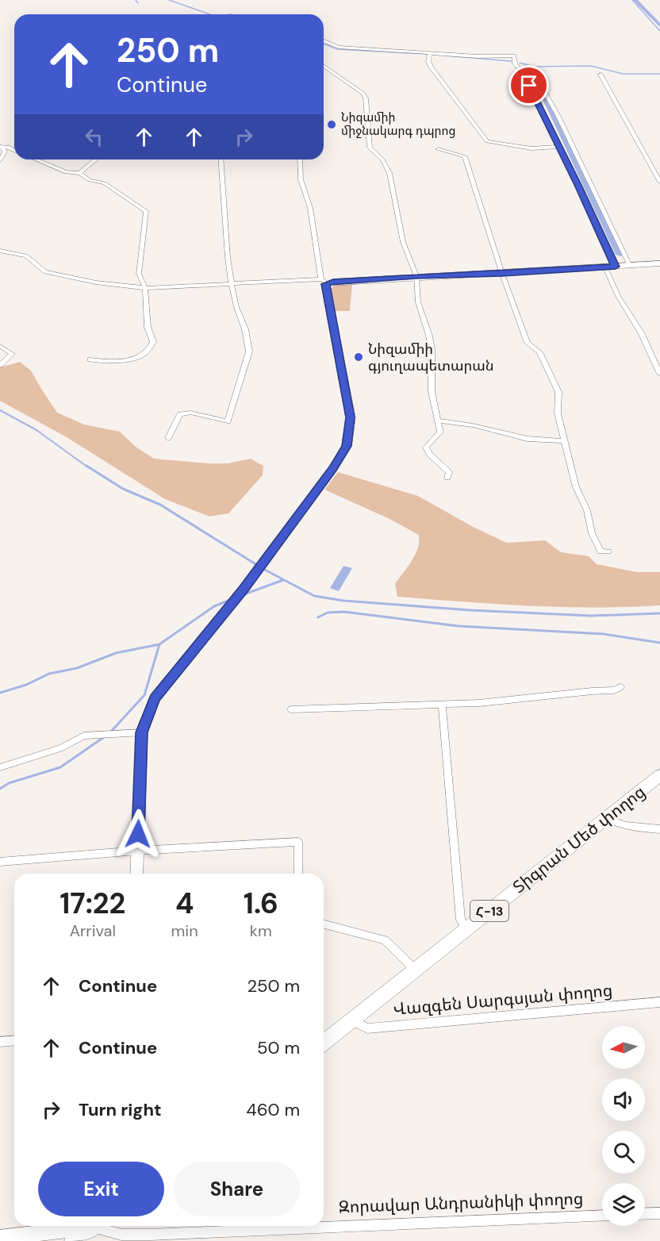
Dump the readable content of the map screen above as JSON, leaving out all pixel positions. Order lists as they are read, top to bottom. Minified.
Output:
{"streets":{"main road":["Տիգրան Մեծ փողոց","Հ-13","Զորավար Անդրանիկի փողոց"],"street":["Վազգեն Սարգսյան փողոց"]},"crossings":[["Տիգրան Մեծ փողոց","Վազգեն Սարգսյան փողոց"]],"places":["Նիզամիի միջնակարգ դպրոց","Նիզամիի գյուղապետարան"],"north":"left","page":{"turn":["250 m","Continue"],"eta":["17:22","Arrival","4","min","1.6","km"],"list":[{"name":"Continue","value":"250 m"},{"name":"Continue","value":"50 m"},{"name":"Turn right","value":"460 m"}],"buttons":["Exit","Share"]}}
